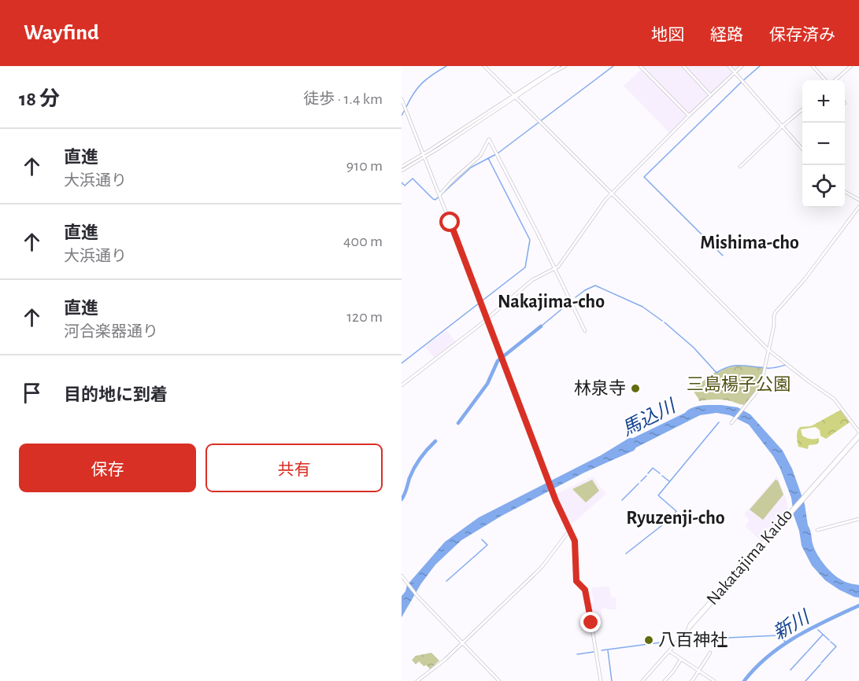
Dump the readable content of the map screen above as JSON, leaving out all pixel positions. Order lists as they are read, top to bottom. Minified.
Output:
{"streets":{"street":["Nakatajima Kaido"]},"districts":["Mishima-cho","Nakajima-cho","Ryuzenji-cho"],"water":["馬込川","新川"],"parks":["三島楊子公園"],"places":["林泉寺","八百神社"],"page":{"header":"Wayfind","nav":["地図","経路","保存済み"],"heading":["18 分","徒歩 · 1.4 km"],"map_buttons":["+","−"],"list":[["直進","大浜通り","910 m"],["直進","大浜通り","400 m"],["直進","河合楽器通り","120 m"],"目的地に到着"],"buttons":["保存","共有"]}}
